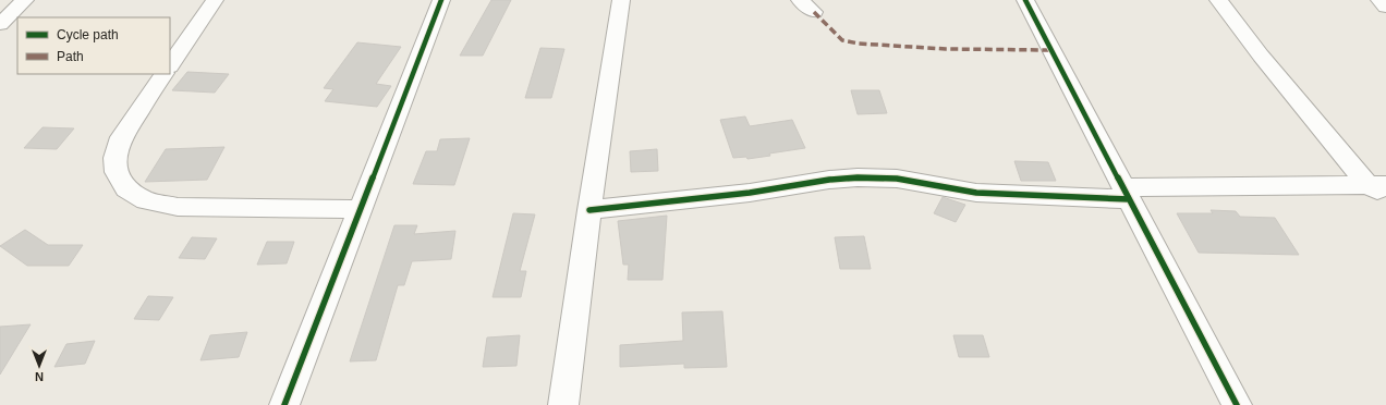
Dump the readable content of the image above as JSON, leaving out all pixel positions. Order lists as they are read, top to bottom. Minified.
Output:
{"legend":["Cycle path","Path"],"north":"bottom"}
